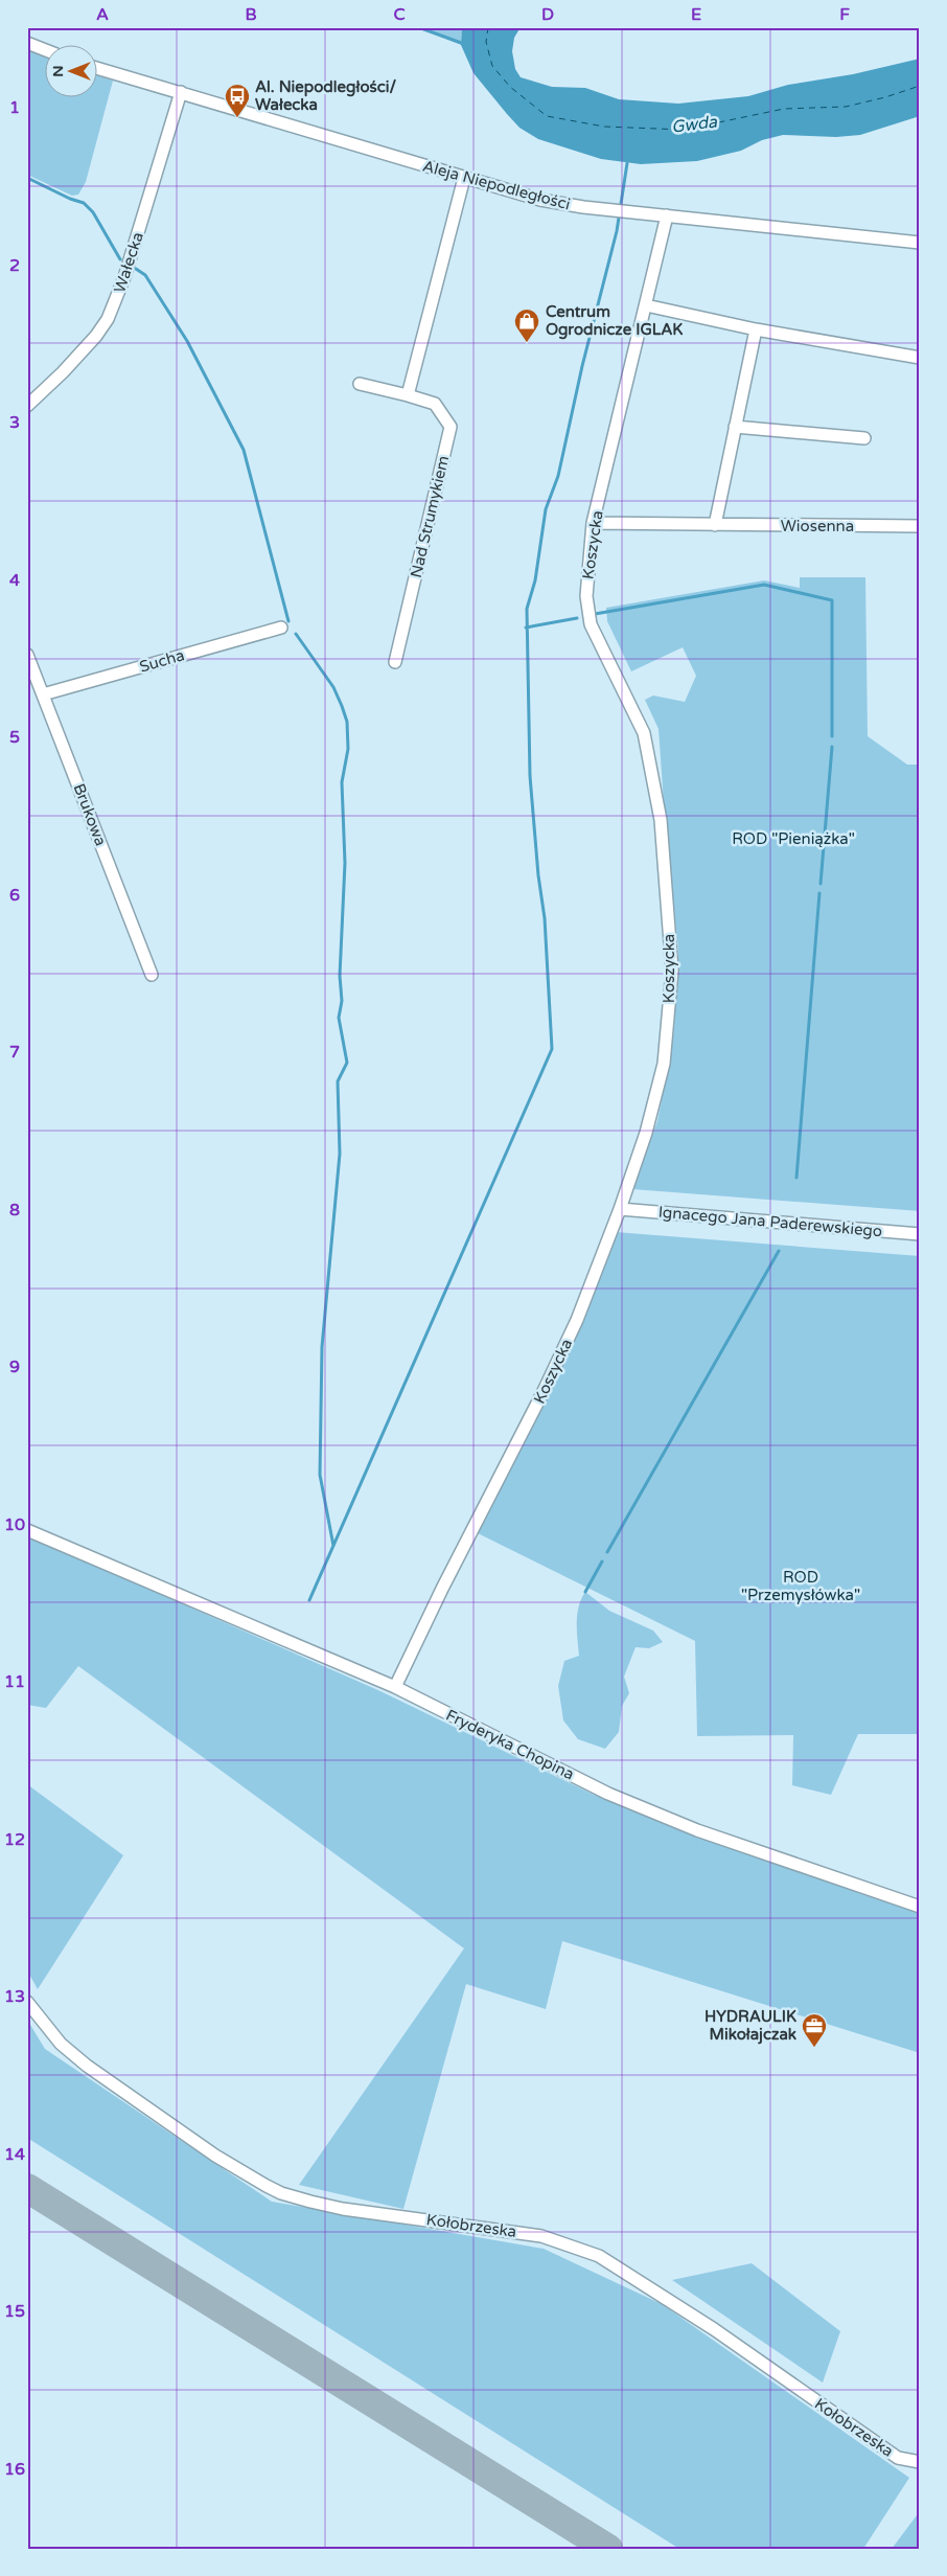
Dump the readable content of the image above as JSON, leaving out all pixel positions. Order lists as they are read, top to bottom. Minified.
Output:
{"streets":{"street":["Aleja Niepodległości","Wałecka","Nad Strumykiem","Wiosenna","Koszycka","Sucha","Brukowa","Ignacego Jana Paderewskiego","Fryderyka Chopina","Kołobrzeska"]},"crossings":[["Aleja Niepodległości","Wałecka"],["Aleja Niepodległości","Koszycka"],["Wiosenna","Koszycka"],["Koszycka","Ignacego Jana Paderewskiego"],["Koszycka","Fryderyka Chopina"],["Sucha","Brukowa"]],"water":["Gwda"],"parks":["ROD \"Pieniążka\"","ROD \"Przemysłówka\""],"places":{"bus stop":["Al. Niepodległości/ Wałecka"],"shop":["Centrum Ogrodnicze IGLAK"],"office":["HYDRAULIK Mikołajczak"]},"north":"left","grid":{"columns":["A","B","C","D","E","F"],"rows":["1","2","3","4","5","6","7","8","9","10","11","12","13","14","15","16"]}}
